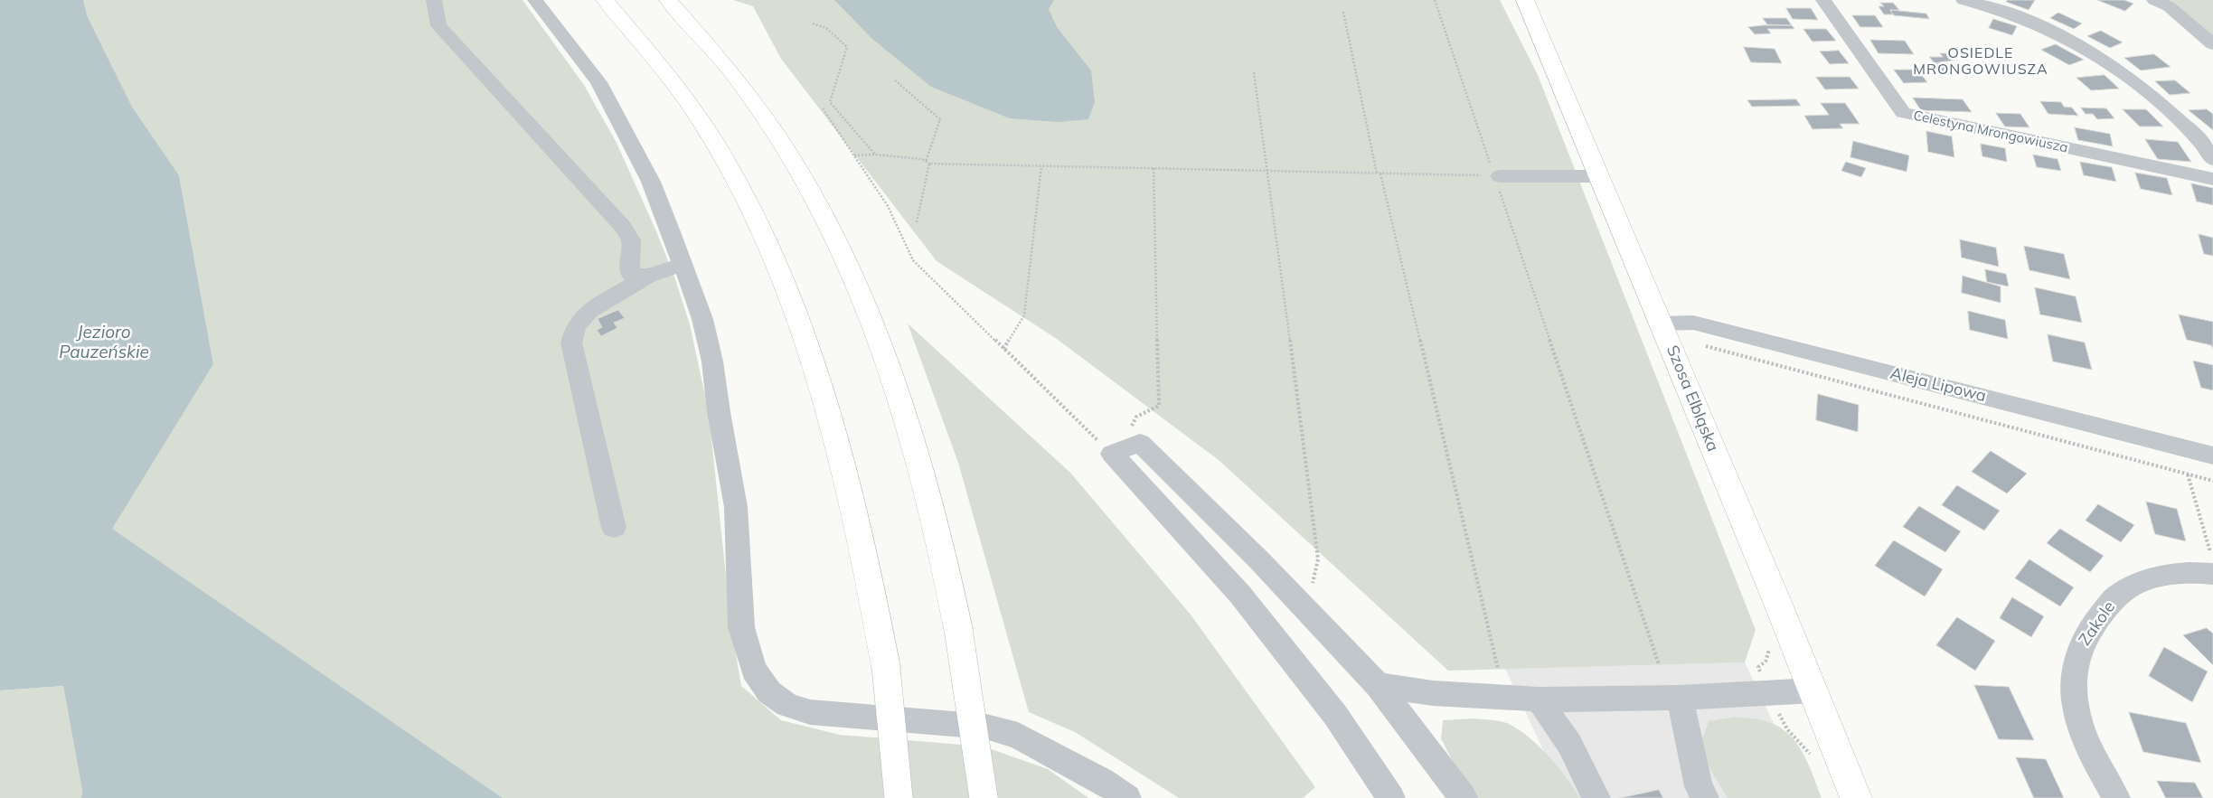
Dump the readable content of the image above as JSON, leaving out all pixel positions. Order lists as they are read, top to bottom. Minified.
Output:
{"streets":{"main road":["Szosa Elbląska"],"street":["Celestyna Mrongowiusza","Aleja Lipowa","Zakole"]},"crossings":[["Aleja Lipowa","Szosa Elbląska"]],"districts":["OSIEDLE MRONGOWIUSZA"],"water":["Jezioro Pauzeńskie"]}
